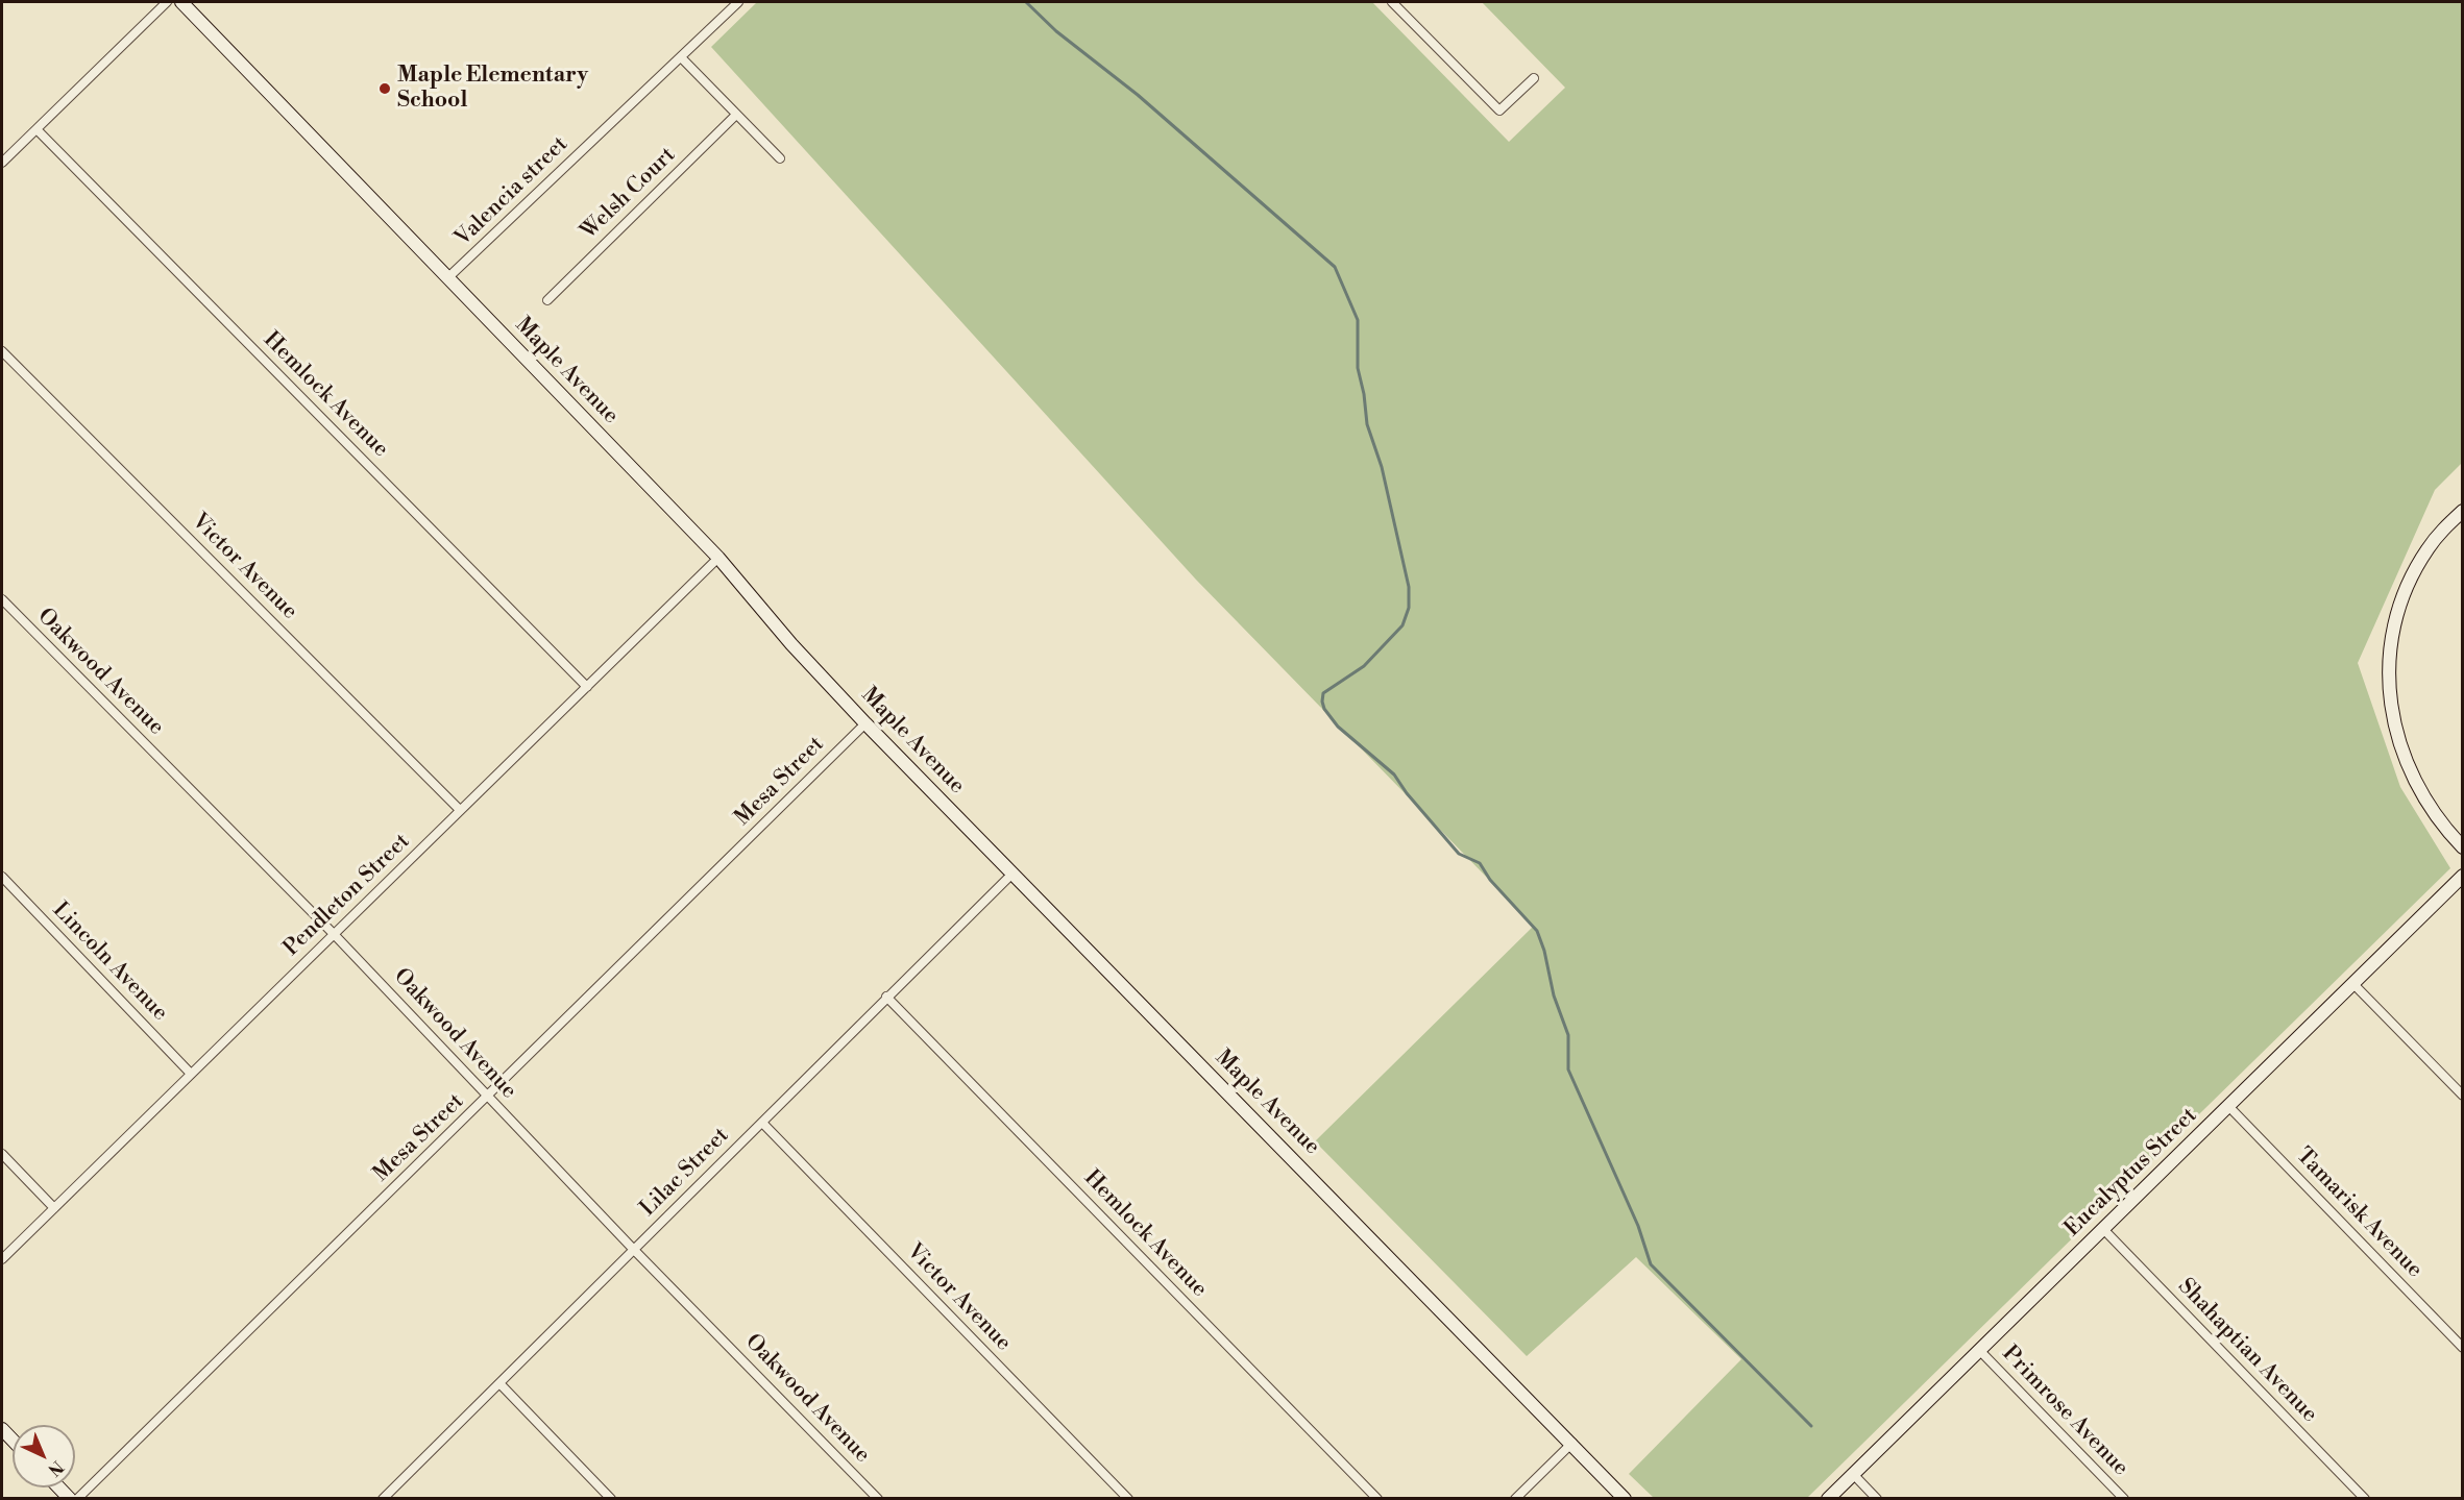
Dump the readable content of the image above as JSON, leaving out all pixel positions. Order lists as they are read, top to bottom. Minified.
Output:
{"streets":{"street":["Valencia street","Welsh Court","Maple Avenue","Hemlock Avenue","Victor Avenue","Oakwood Avenue","Mesa Street","Pendleton Street","Lincoln Avenue","Lilac Street","Eucalyptus Street","Tamarisk Avenue","Shahaptian Avenue","Primrose Avenue"]},"crossings":[["Valencia street","Maple Avenue"],["Maple Avenue","Mesa Street"],["Maple Avenue","Pendleton Street"],["Maple Avenue","Lilac Street"],["Hemlock Avenue","Pendleton Street"],["Hemlock Avenue","Lilac Street"],["Victor Avenue","Pendleton Street"],["Victor Avenue","Lilac Street"],["Oakwood Avenue","Mesa Street"],["Oakwood Avenue","Pendleton Street"],["Oakwood Avenue","Lilac Street"],["Pendleton Street","Lincoln Avenue"],["Eucalyptus Street","Tamarisk Avenue"],["Eucalyptus Street","Shahaptian Avenue"],["Eucalyptus Street","Primrose Avenue"]],"places":["Maple Elementary School"],"north":"bottom right"}
